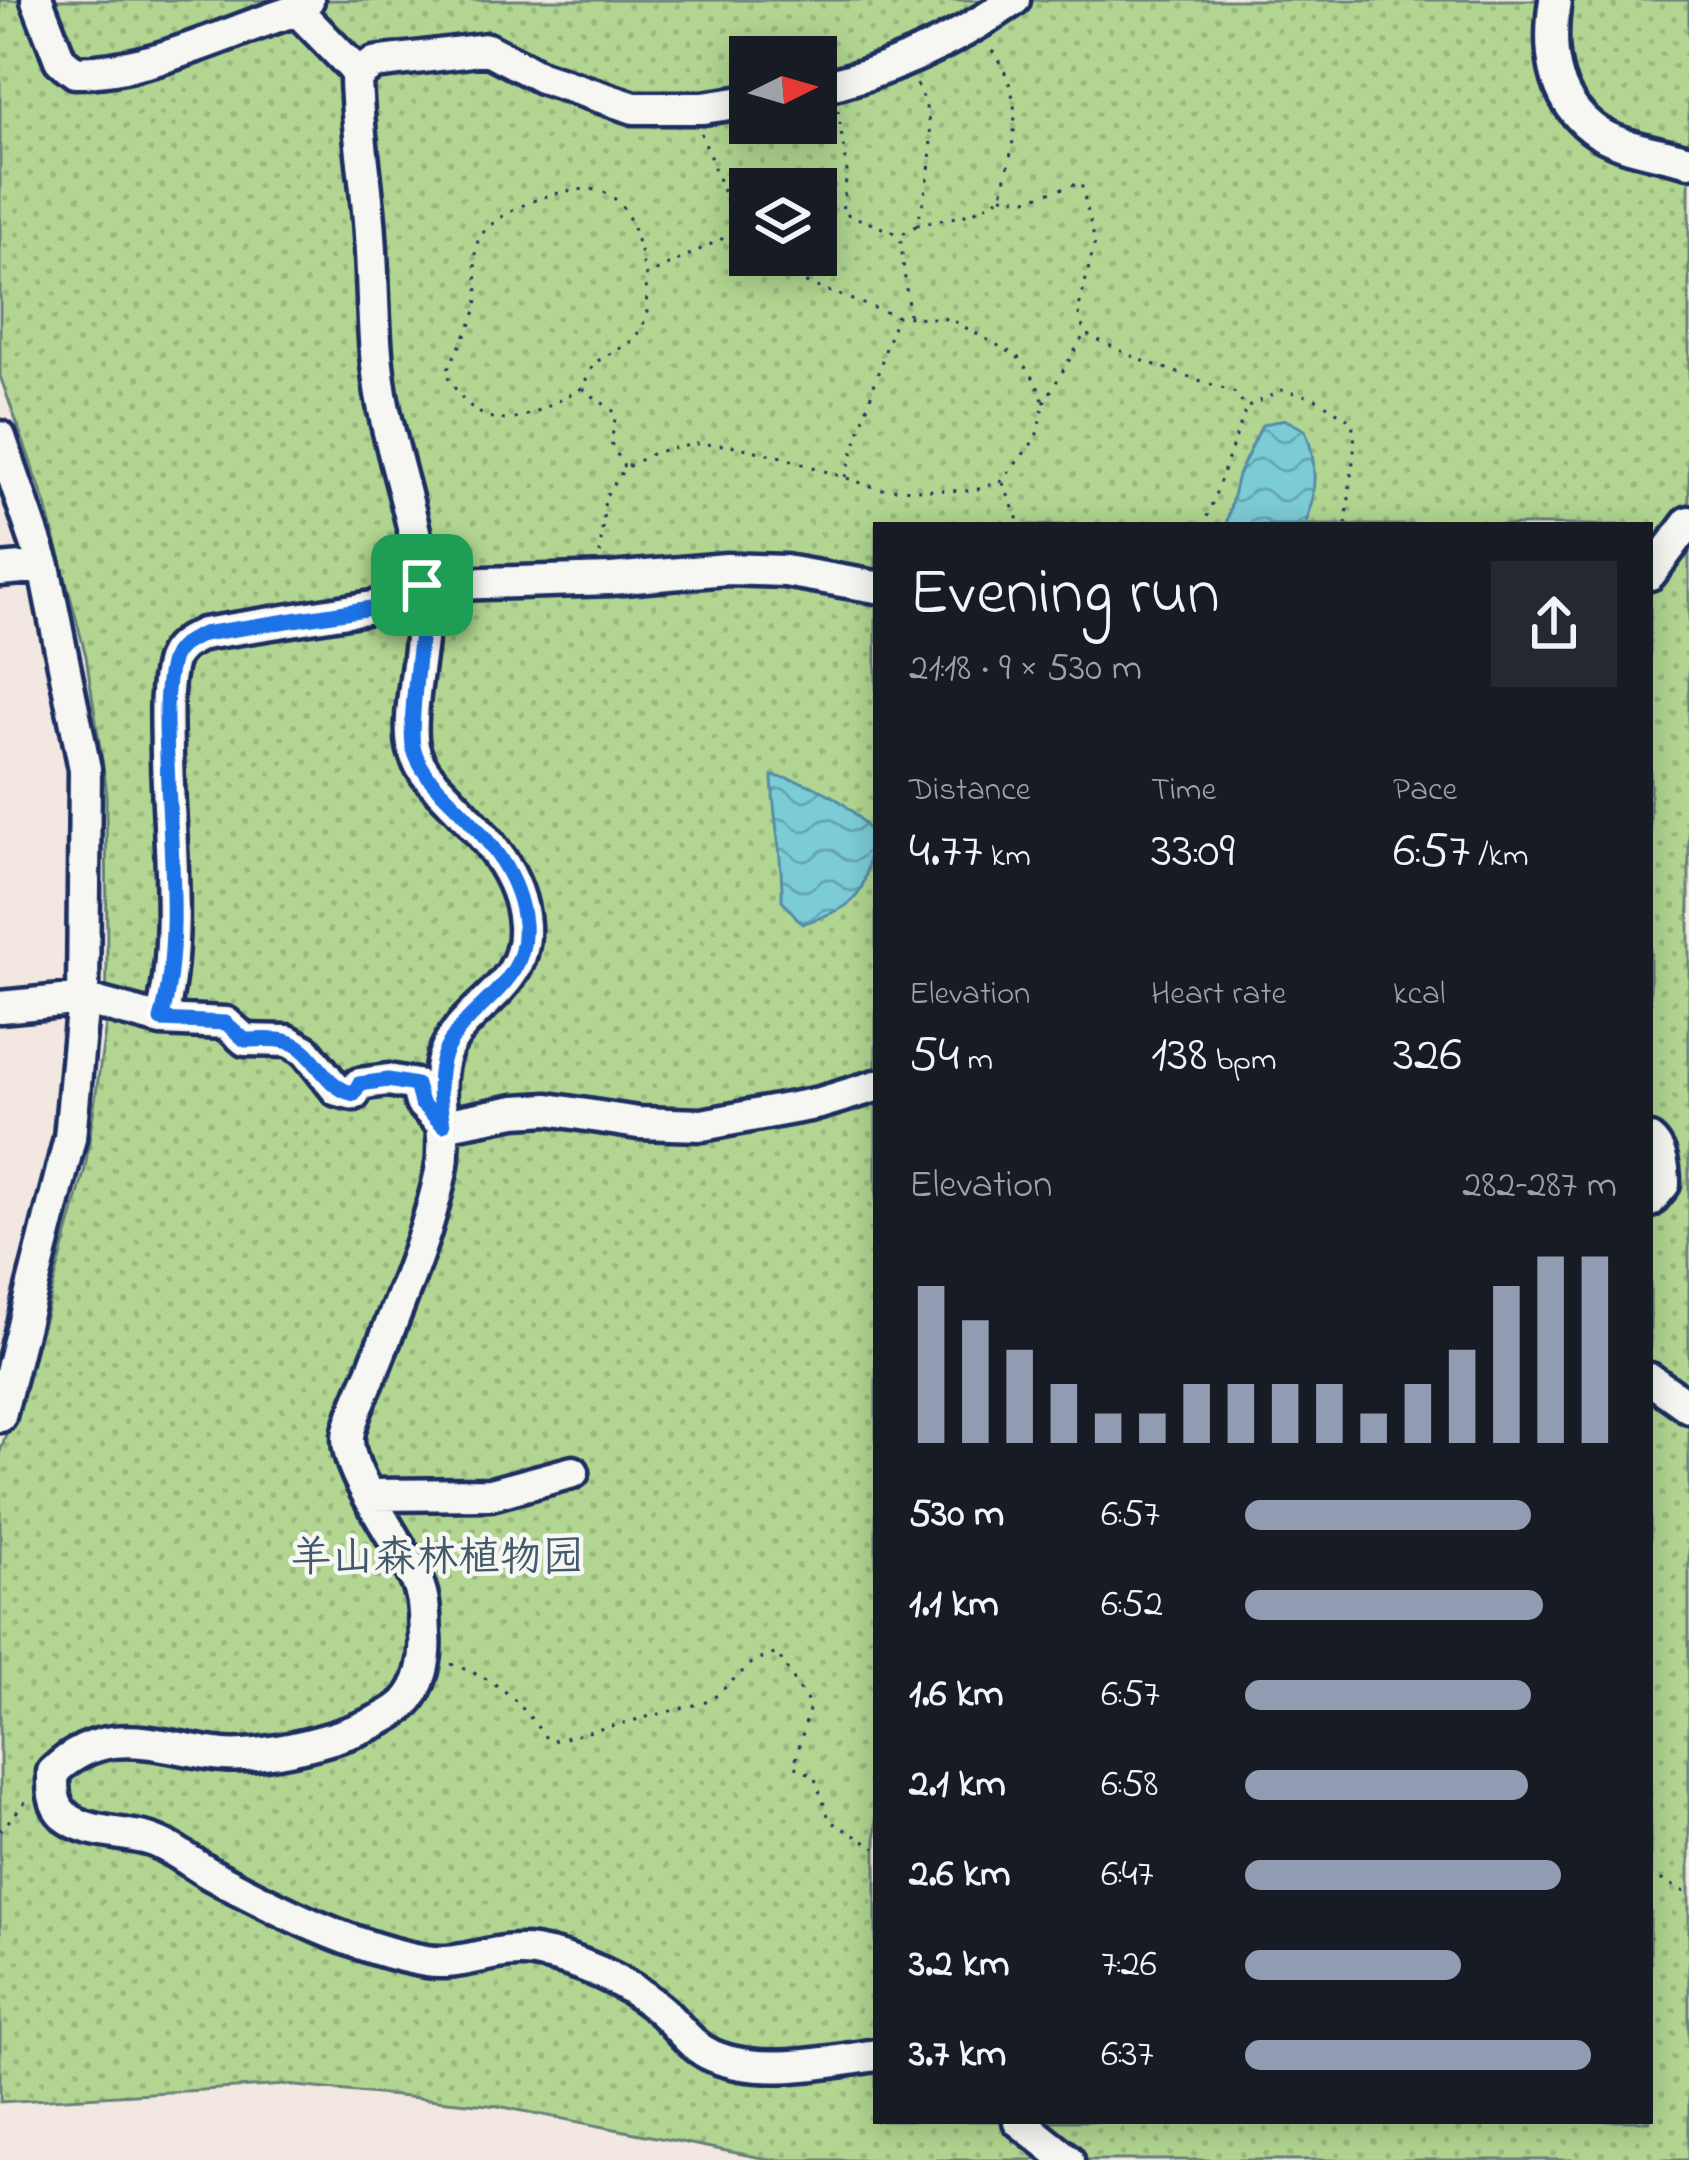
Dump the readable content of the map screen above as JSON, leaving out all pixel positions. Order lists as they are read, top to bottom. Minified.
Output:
{"parks":["羊山森林植物园"],"north":"right","page":{"heading":["Evening run","21:18 · 9 × 530 m"],"stats":[["Distance","4.77 km"],["Time","33:09"],["Pace","6:57 /km"],["Elevation","54 m"],["Heart rate","138 bpm"],["kcal","326"]],"chart":["Elevation","282–287 m"],"list":[{"name":"530 m","note":"6:57"},{"name":"1.1 km","note":"6:52"},{"name":"1.6 km","note":"6:57"},{"name":"2.1 km","note":"6:58"},{"name":"2.6 km","note":"6:47"},{"name":"3.2 km","note":"7:26"},{"name":"3.7 km","note":"6:37"}]}}
